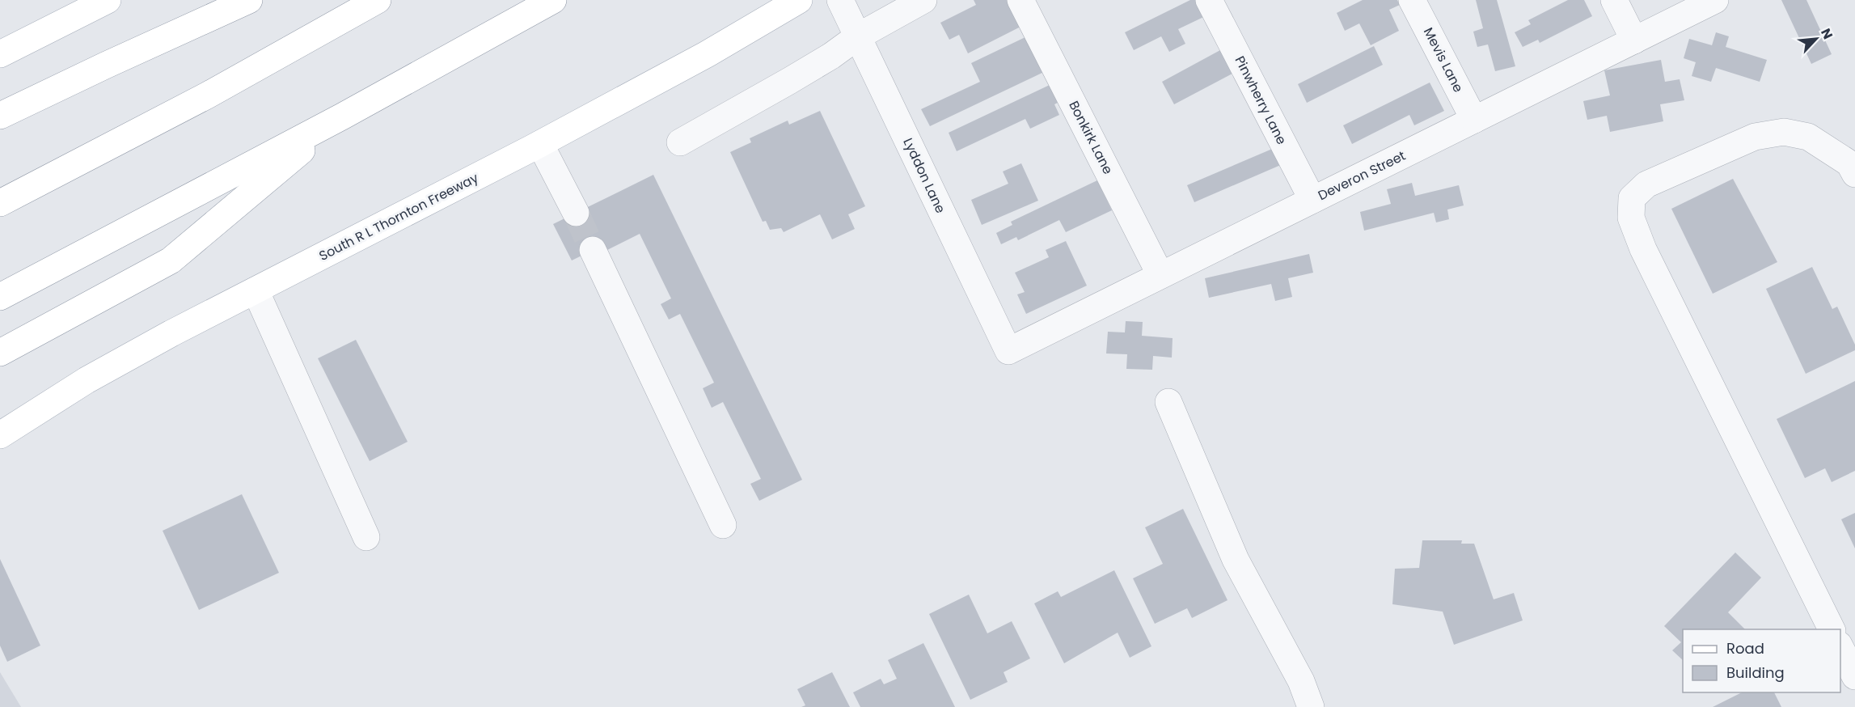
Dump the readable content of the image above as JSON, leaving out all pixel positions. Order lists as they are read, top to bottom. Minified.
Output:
{"streets":{"main road":["South R L Thornton Freeway"],"street":["Mevis Lane","Pinwherry Lane","Bonkirk Lane","Lyddon Lane","Deveron Street"]},"crossings":[["Mevis Lane","Deveron Street"],["Pinwherry Lane","Deveron Street"],["Bonkirk Lane","Deveron Street"],["Lyddon Lane","Deveron Street"]],"legend":["Road","Building"],"north":"top right"}
